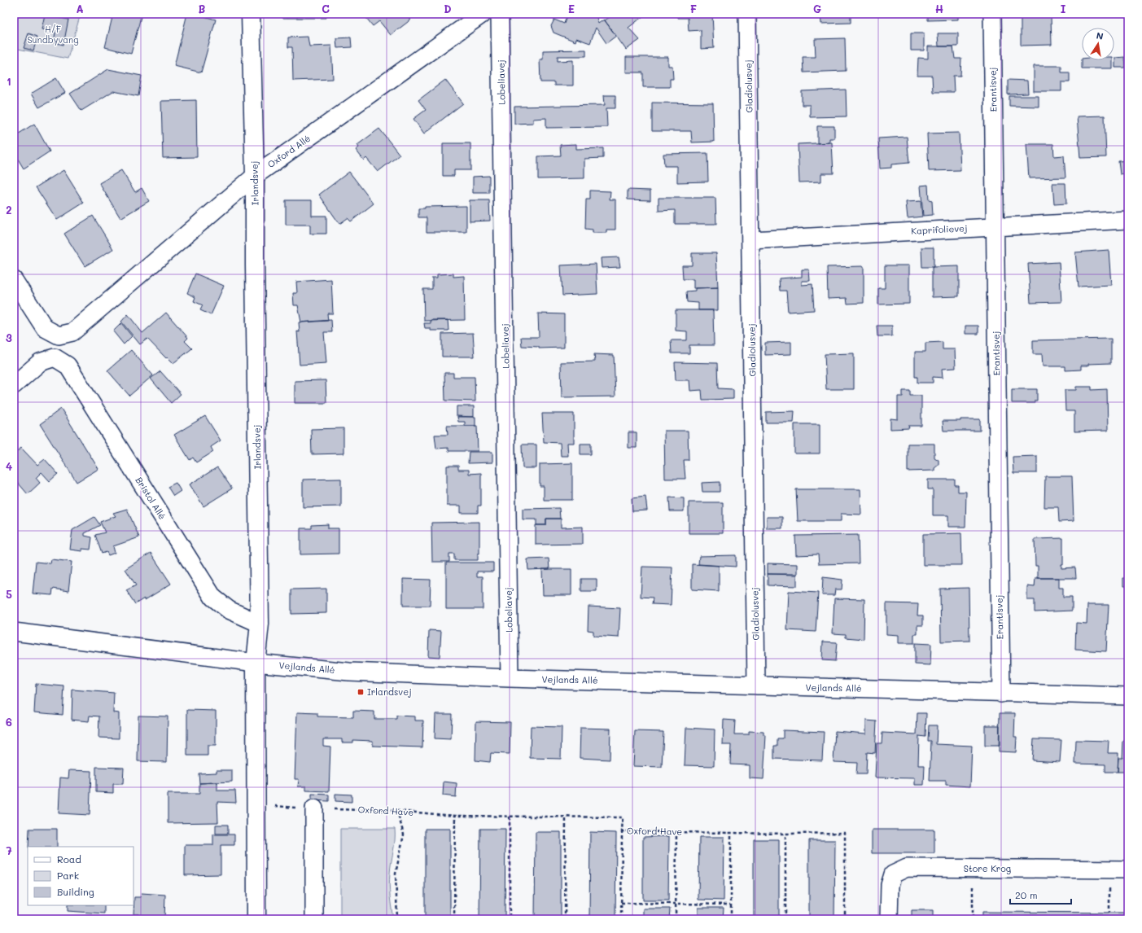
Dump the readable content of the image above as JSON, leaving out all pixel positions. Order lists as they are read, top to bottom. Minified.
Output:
{"streets":{"street":["Lobeliavej","Gladiolusvej","Erantisvej","Oxford Allé","Irlandsvej","Kaprifolievej","Bristol Allé","Vejlands Allé","Store Krog"],"path":["Oxford Have"]},"crossings":[["Lobeliavej","Vejlands Allé"],["Gladiolusvej","Kaprifolievej"],["Gladiolusvej","Vejlands Allé"],["Erantisvej","Kaprifolievej"],["Erantisvej","Vejlands Allé"],["Oxford Allé","Irlandsvej"],["Irlandsvej","Bristol Allé"],["Irlandsvej","Vejlands Allé"],["Irlandsvej","Oxford Have"]],"parks":["H/F Sundbyvang"],"places":{"transit":["Irlandsvej"]},"legend":["Road","Park","Building"],"scale_bar":"20 m","north":"top","grid":{"columns":["A","B","C","D","E","F","G","H","I"],"rows":["1","2","3","4","5","6","7"]}}
